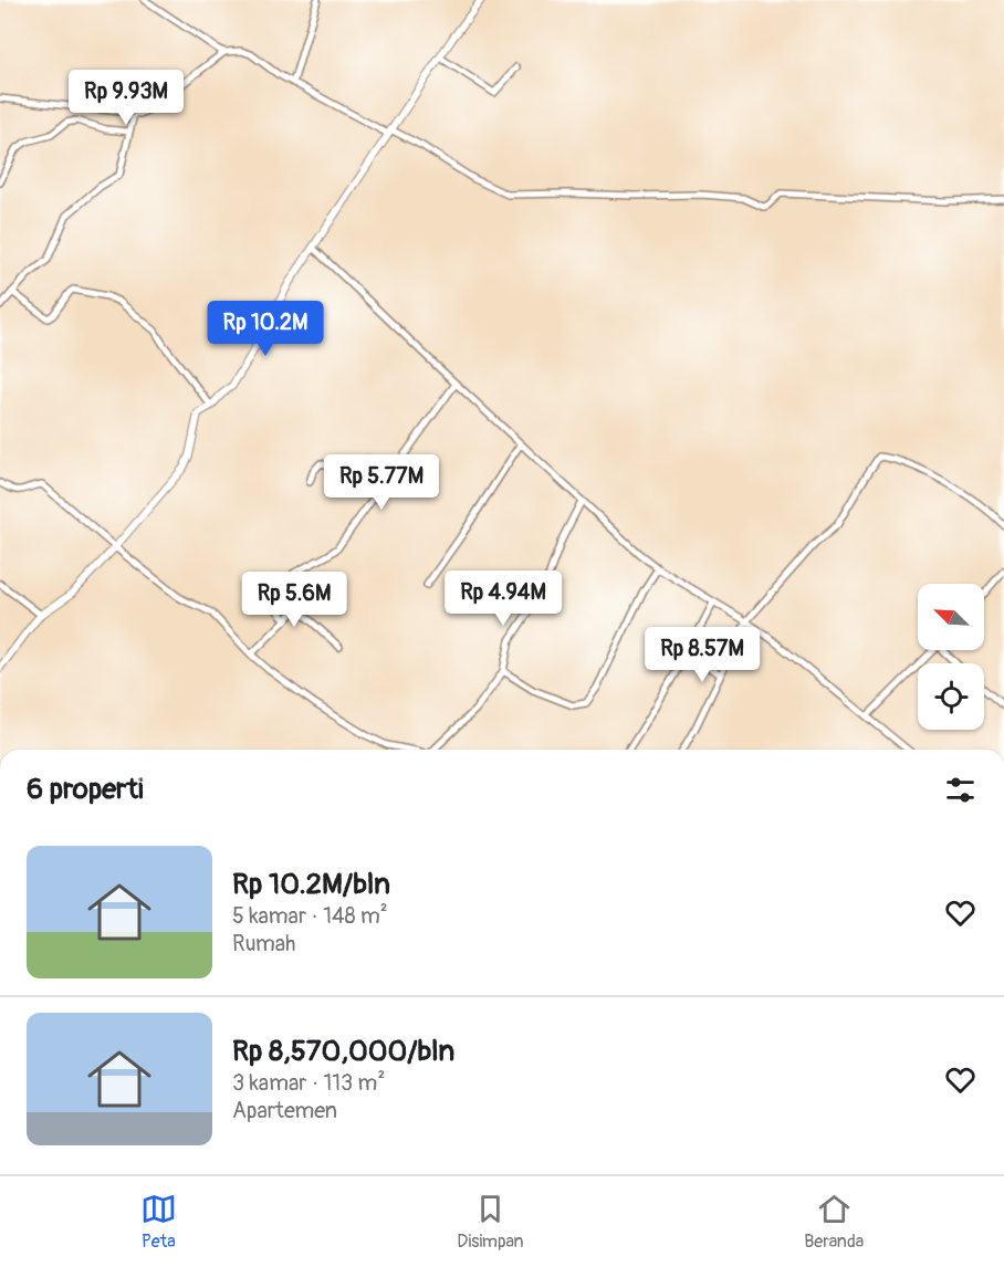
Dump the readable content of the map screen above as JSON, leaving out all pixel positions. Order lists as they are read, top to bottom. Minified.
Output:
{"north":"top left","page":{"price":["Rp 9.93M","Rp 10.2M","Rp 5.77M","Rp 4.94M","Rp 5.6M","Rp 8.57M"],"heading":"6 properti","list":[{"name":"Rp 10.2M/bln","note":"5 kamar · 148 m² · Rumah"},{"name":"Rp 8,570,000/bln","note":"3 kamar · 113 m² · Apartemen"}],"tabs":["Peta","Disimpan","Beranda"]}}
